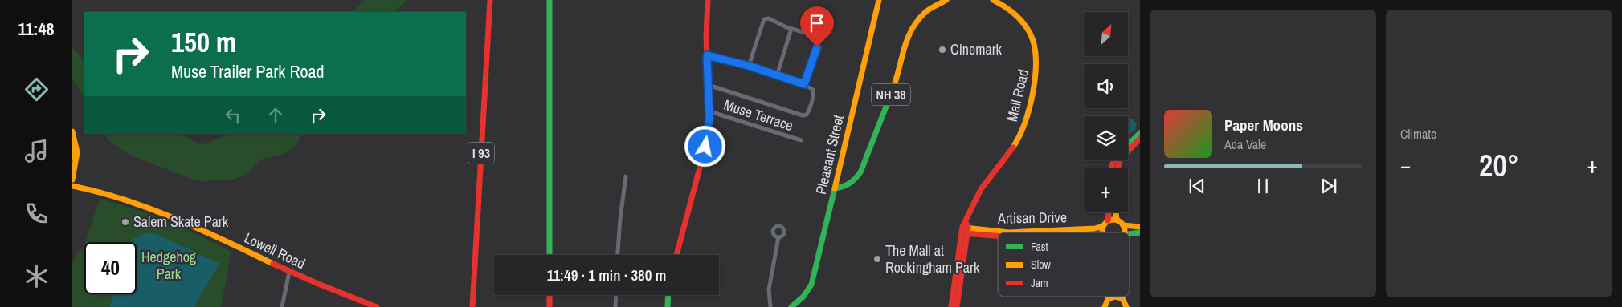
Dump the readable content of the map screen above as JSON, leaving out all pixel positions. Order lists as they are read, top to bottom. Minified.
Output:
{"streets":{"main road":["NH 38","Mall Road","I 93","Pleasant Street","Artisan Drive","Lowell Road"],"street":["Muse Terrace"]},"crossings":[["NH 38","Pleasant Street"],["Mall Road","Artisan Drive"]],"parks":["Hedgehog Park"],"places":["Cinemark","Salem Skate Park","The Mall at Rockingham Park"],"legend":["Fast","Slow","Jam"],"north":"top right","page":{"tabs":"11:48","tile":"Climate","map_buttons":"+","turn":["150 m","Muse Trailer Park Road"],"song":["Paper Moons","Ada Vale"],"heat":["−","20°","+"],"limit":"40","trip":"11:49 · 1 min · 380 m"}}
